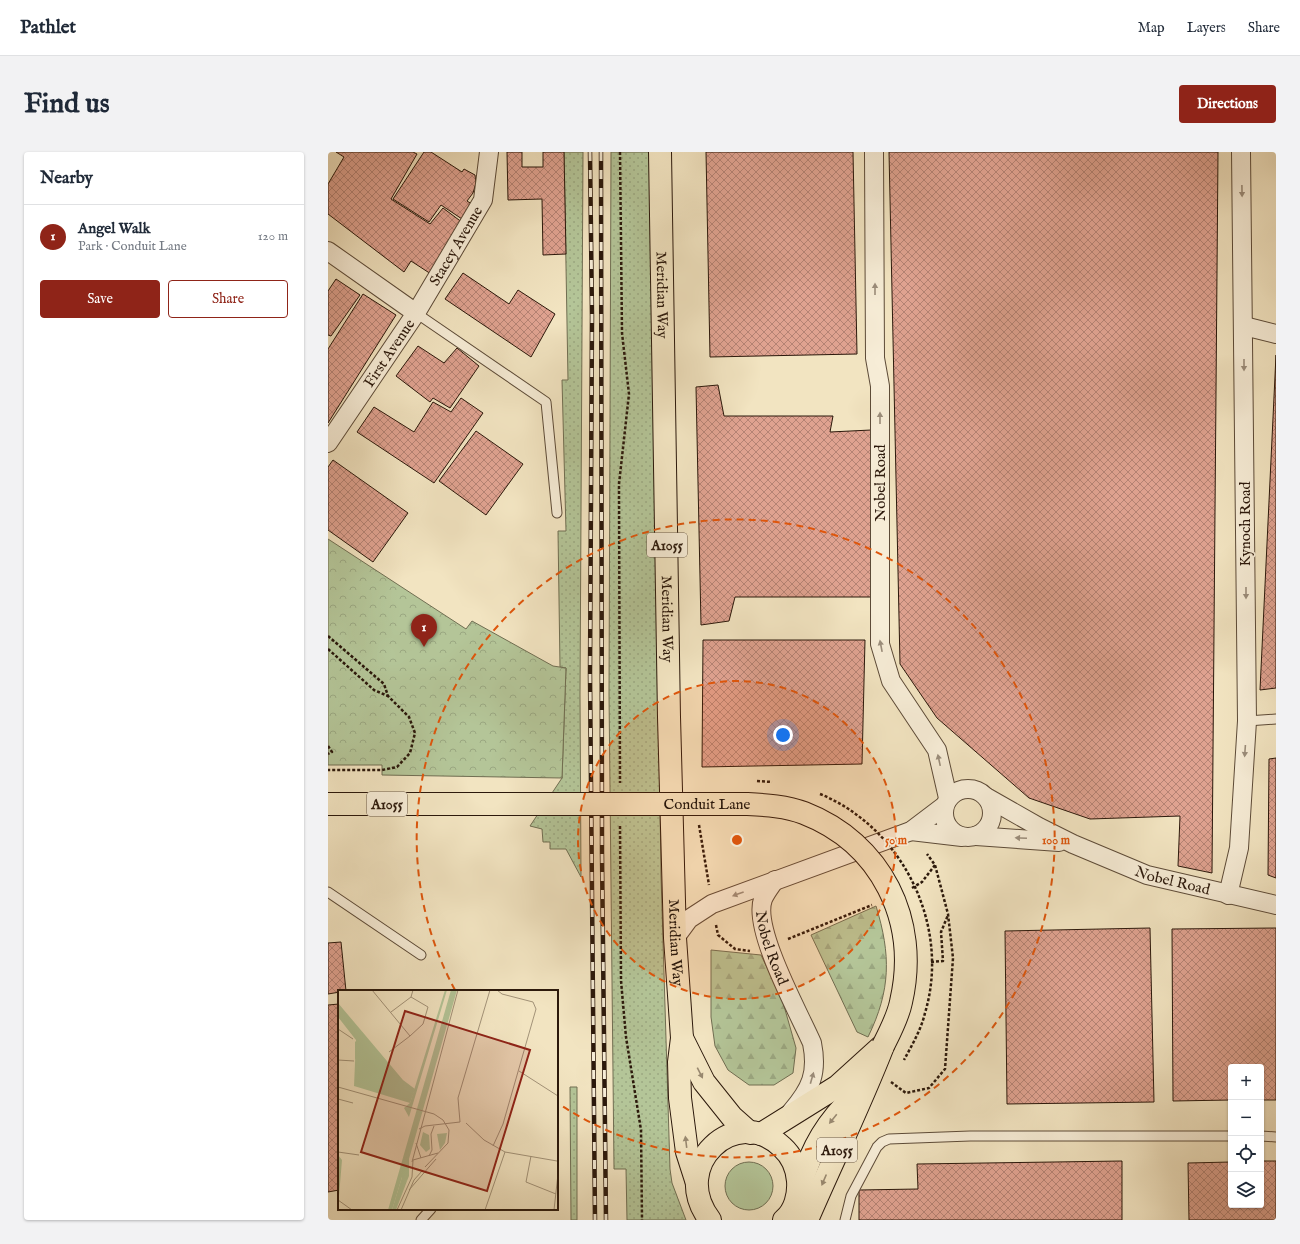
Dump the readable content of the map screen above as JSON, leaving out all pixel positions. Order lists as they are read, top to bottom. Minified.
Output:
{"streets":{"main road":["Meridian Way","A1055","Conduit Lane"],"street":["Stacey Avenue","First Avenue","Nobel Road","Kynoch Road"]},"crossings":[["Stacey Avenue","First Avenue"],["Meridian Way","Conduit Lane"],["Nobel Road","Kynoch Road"],["Nobel Road","Conduit Lane"],["A1055","Conduit Lane"]],"one_way":["Nobel Road","Kynoch Road"],"page":{"header":"Pathlet","nav":["Map","Layers","Share"],"buttons":["Directions",["Save","Share"]],"title":"Find us","heading":"Nearby","list":[{"mark":"1","name":"Angel Walk","note":"Park · Conduit Lane","value":"120 m"}],"pins":"1","map_buttons":["+","−"]},"rings":["50 m","100 m"]}
